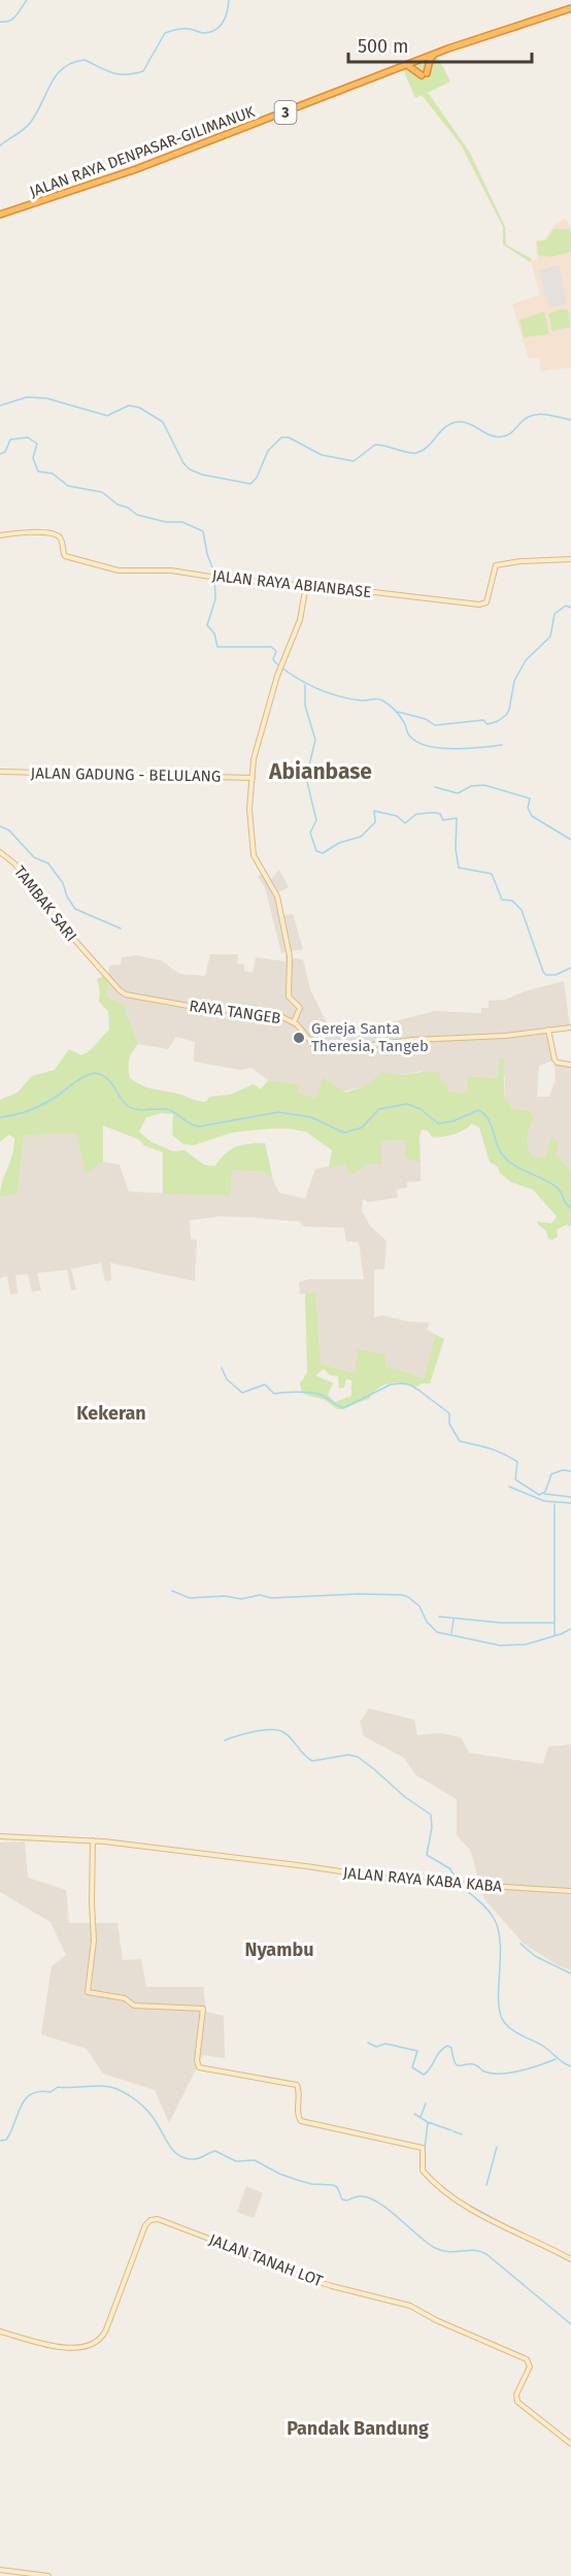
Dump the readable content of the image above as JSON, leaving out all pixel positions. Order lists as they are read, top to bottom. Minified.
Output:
{"streets":{"highway":["3","JALAN RAYA DENPASAR-GILIMANUK"],"street":["JALAN RAYA ABIANBASE","JALAN GADUNG - BELULANG","TAMBAK SARI","RAYA TANGEB","JALAN RAYA KABA KABA","JALAN TANAH LOT"]},"crossings":[["TAMBAK SARI","RAYA TANGEB"]],"districts":["Abianbase","Kekeran","Nyambu","Pandak Bandung"],"places":["Gereja Santa Theresia, Tangeb"],"scale_bar":"500 m"}
